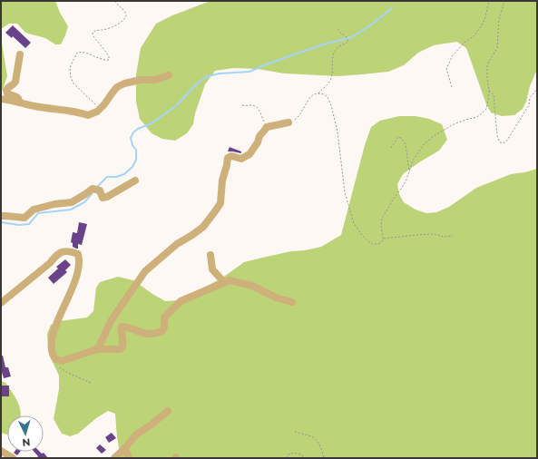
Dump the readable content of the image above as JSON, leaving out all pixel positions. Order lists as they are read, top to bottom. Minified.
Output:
{"north":"bottom"}
